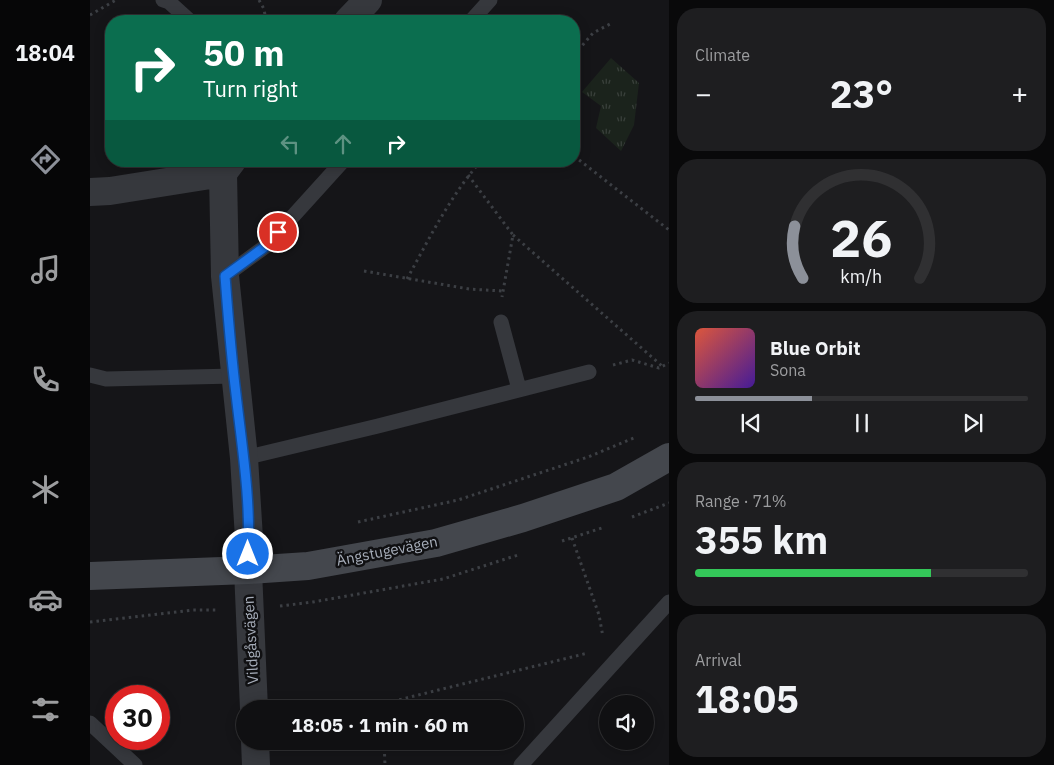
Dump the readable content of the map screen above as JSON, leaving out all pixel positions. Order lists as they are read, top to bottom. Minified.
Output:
{"streets":{"street":["Ängstugevägen","Vildgåsvägen"]},"crossings":[["Ängstugevägen","Vildgåsvägen"]],"page":{"tabs":"18:04","tile":["Climate",["Range · 71%","355 km"],["Arrival","18:05"]],"turn":["50 m","Turn right"],"heat":["−","23°","+"],"song":["Blue Orbit","Sona"],"limit":"30","trip":"18:05 · 1 min · 60 m","gauge":["26","km/h"]}}
